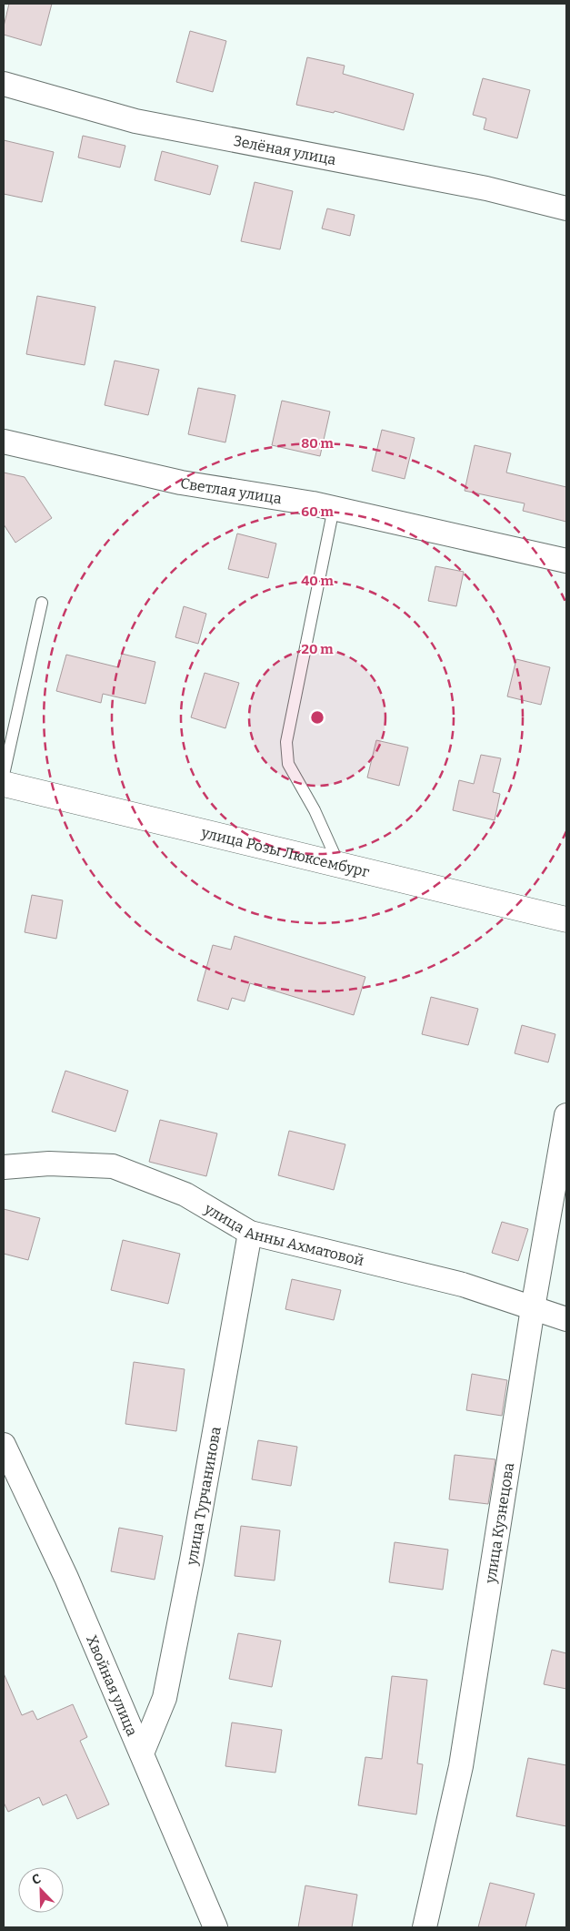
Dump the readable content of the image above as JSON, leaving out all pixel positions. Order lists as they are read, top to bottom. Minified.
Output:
{"streets":{"street":["Зелёная улица","Светлая улица","улица Розы Люксембург","улица Анны Ахматовой","улица Турчанинова","улица Кузнецова","Хвойная улица"]},"crossings":[["улица Анны Ахматовой","улица Турчанинова"],["улица Анны Ахматовой","улица Кузнецова"],["улица Турчанинова","Хвойная улица"]],"north":"top left","rings":["80 m","60 m","40 m","20 m"]}
